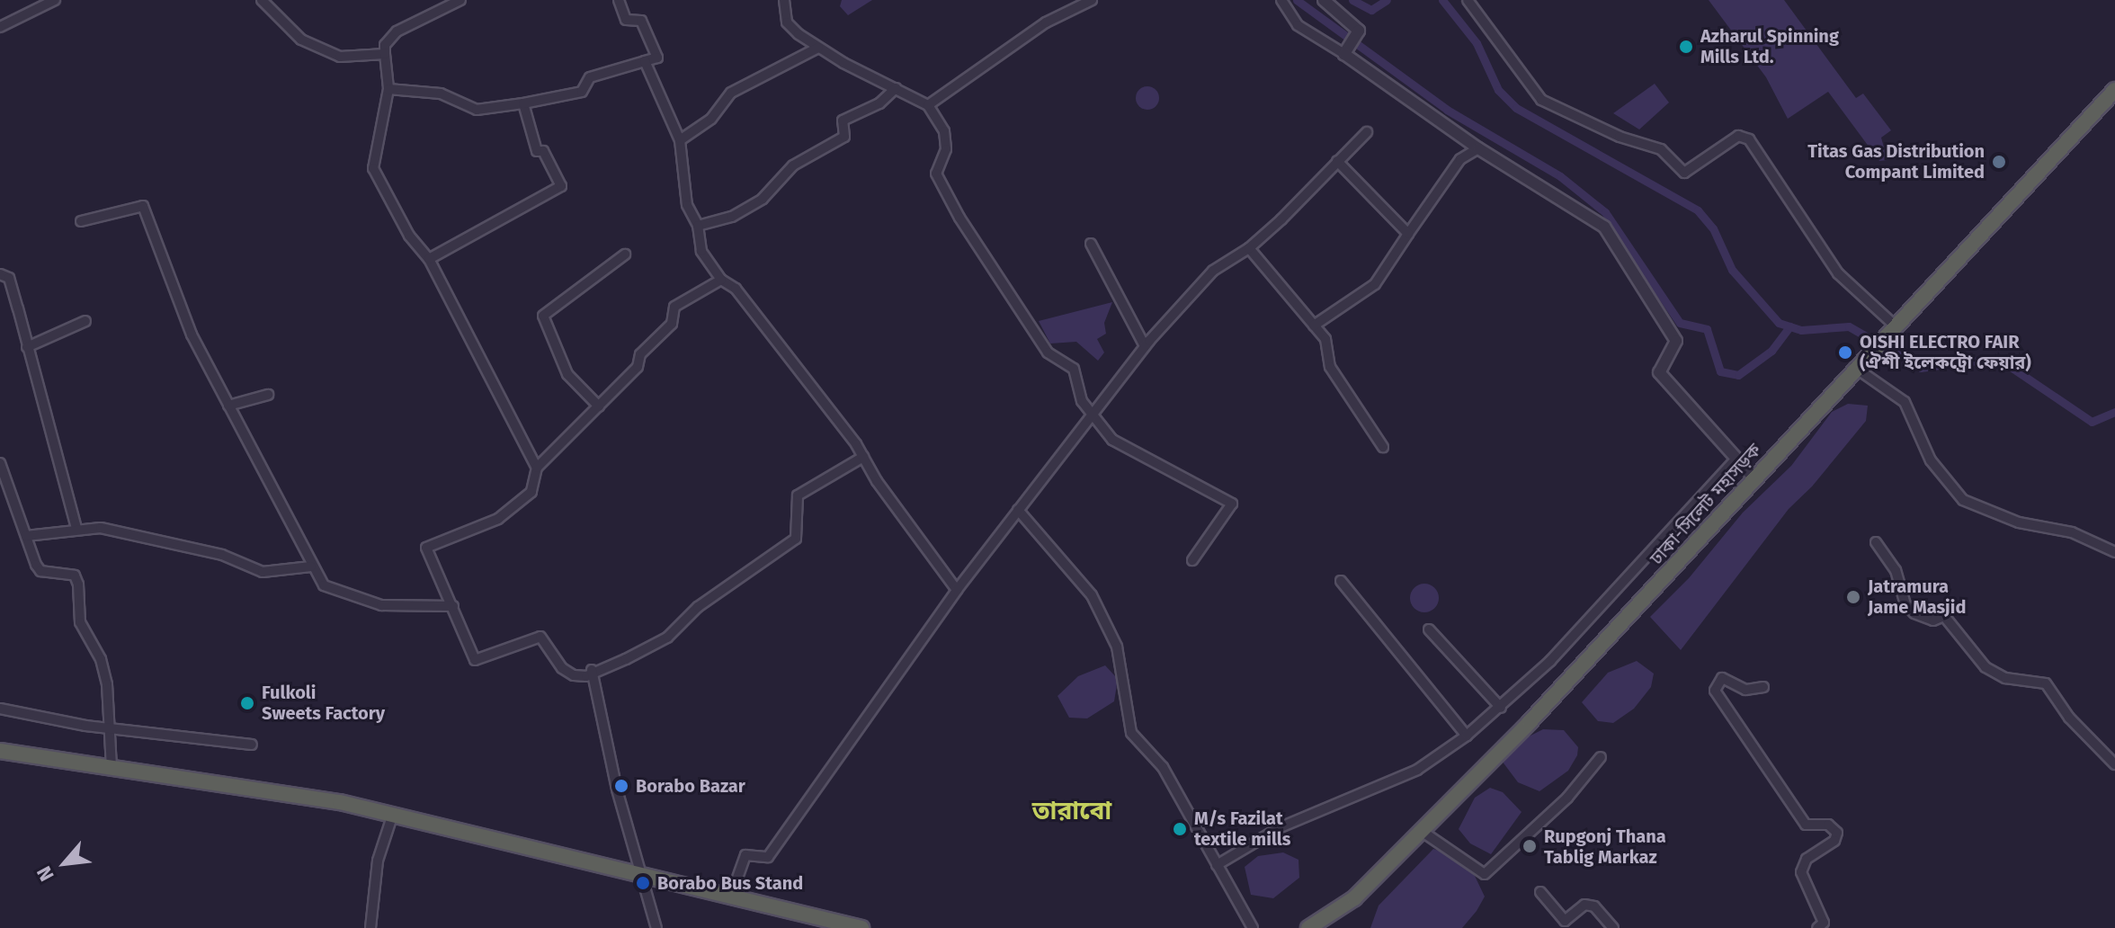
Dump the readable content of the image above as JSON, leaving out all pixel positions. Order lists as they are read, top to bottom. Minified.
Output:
{"streets":{"highway":["ঢাকা-সিলেট মহাসড়ক"]},"districts":["তারাবো"],"places":["Azharul Spinning Mills Ltd.","Titas Gas Distribution Compant Limited","OISHI ELECTRO FAIR (ঐশী ইলেকট্রো ফেয়ার)","Jatramura Jame Masjid","Fulkoli Sweets Factory","Borabo Bazar","M/s Fazilat textile mills","Rupgonj Thana Tablig Markaz","Borabo Bus Stand"],"north":"bottom left"}
